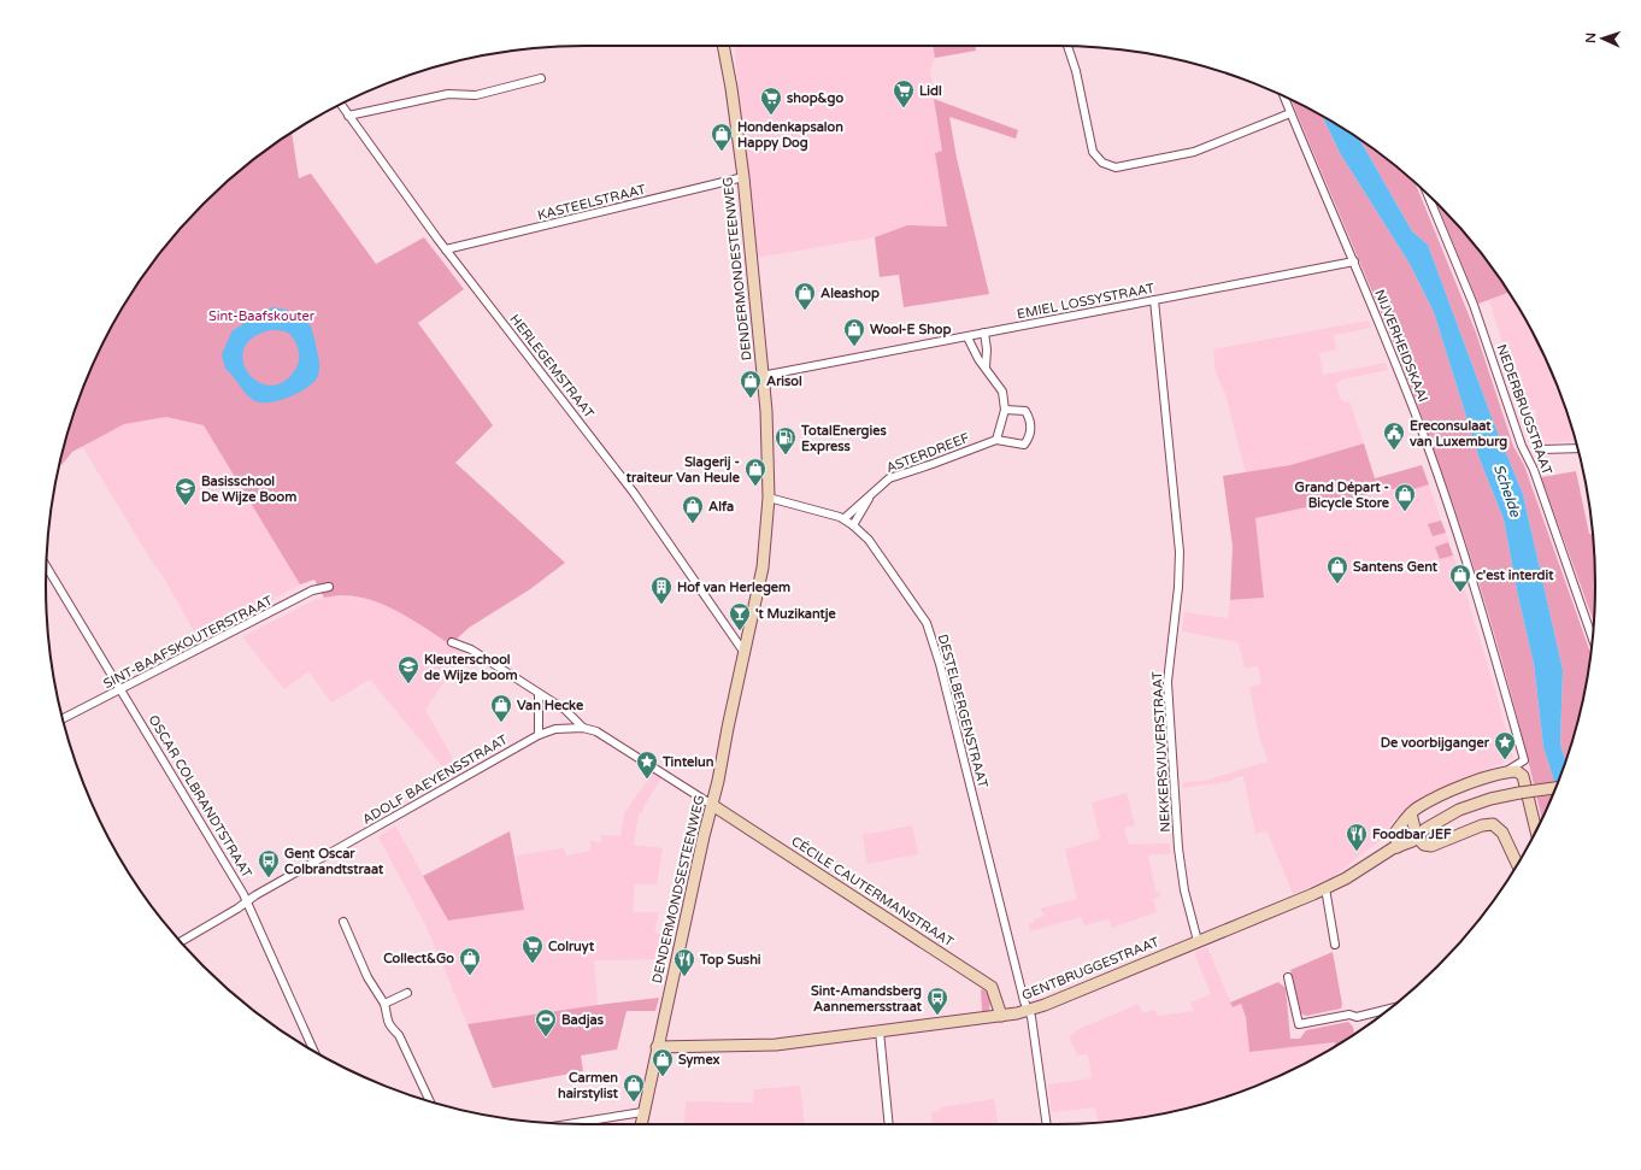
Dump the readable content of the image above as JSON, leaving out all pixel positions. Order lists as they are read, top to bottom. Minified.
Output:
{"streets":{"street":["KASTEELSTRAAT","DENDERMONDESTEENWEG","EMIEL LOSSYSTRAAT","NIJVERHEIDSKAAI","HERLEGEMSTRAAT","NEDERBRUGSTRAAT","ASTERDREEF","SINT-BAAFSKOUTERSTRAAT","DESTELBERGENSTRAAT","NEKKERSVIJVERSTRAAT","ADOLF BAEYENSSTRAAT","OSCAR COLBRANDTSTRAAT","DENDERMONDSESTEENWEG","CÉCILE CAUTERMANSTRAAT","GENTBRUGGESTRAAT"]},"crossings":[["KASTEELSTRAAT","DENDERMONDESTEENWEG"],["KASTEELSTRAAT","HERLEGEMSTRAAT"],["DENDERMONDESTEENWEG","EMIEL LOSSYSTRAAT"],["DENDERMONDESTEENWEG","HERLEGEMSTRAAT"],["DENDERMONDESTEENWEG","DESTELBERGENSTRAAT"],["DENDERMONDESTEENWEG","DENDERMONDSESTEENWEG"],["EMIEL LOSSYSTRAAT","NIJVERHEIDSKAAI"],["EMIEL LOSSYSTRAAT","NEKKERSVIJVERSTRAAT"],["HERLEGEMSTRAAT","DENDERMONDSESTEENWEG"],["ASTERDREEF","DESTELBERGENSTRAAT"],["SINT-BAAFSKOUTERSTRAAT","OSCAR COLBRANDTSTRAAT"],["DESTELBERGENSTRAAT","GENTBRUGGESTRAAT"],["NEKKERSVIJVERSTRAAT","GENTBRUGGESTRAAT"],["ADOLF BAEYENSSTRAAT","OSCAR COLBRANDTSTRAAT"],["ADOLF BAEYENSSTRAAT","DENDERMONDSESTEENWEG"],["ADOLF BAEYENSSTRAAT","CÉCILE CAUTERMANSTRAAT"],["DENDERMONDSESTEENWEG","CÉCILE CAUTERMANSTRAAT"],["DENDERMONDSESTEENWEG","GENTBRUGGESTRAAT"],["CÉCILE CAUTERMANSTRAAT","GENTBRUGGESTRAAT"]],"water":["Schelde"],"parks":["Sint-Baafskouter"],"places":{"supermarket":["Lidl","shop&go","Colruyt"],"shop":["Hondenkapsalon Happy Dog","Aleashop","Wool-E Shop","Arisol","Slagerij - traiteur Van Heule","Grand Départ - Bicycle Store","Alfa","Santens Gent","c'est interdit","Van Hecke","Collect&Go","Symex","Carmen hairstylist"],"public building":["Ereconsulaat van Luxemburg"],"fuel station":["TotalEnergies Express"],"school or university":["Basisschool De Wijze Boom","Kleuterschool de Wijze boom"],"building":["Hof van Herlegem"],"bar":["'t Muzikantje"],"place":["De voorbijganger","Tintelun"],"restaurant":["Foodbar JEF","Top Sushi"],"bus stop":["Gent Oscar Colbrandtstraat","Sint-Amandsberg Aannemersstraat"],"sports":["Badjas"]},"north":"left"}
